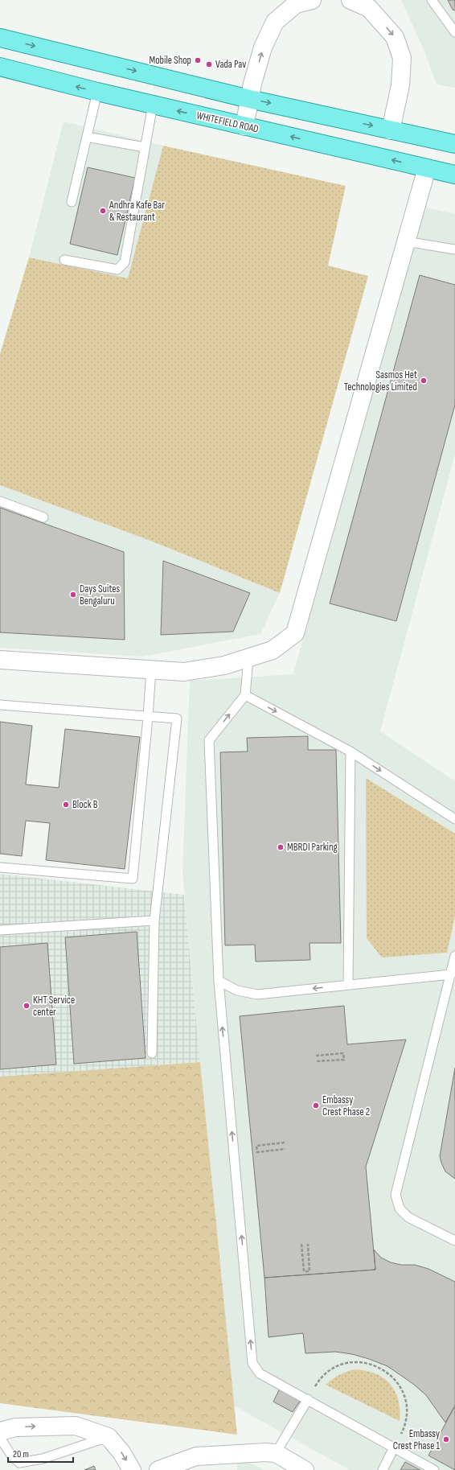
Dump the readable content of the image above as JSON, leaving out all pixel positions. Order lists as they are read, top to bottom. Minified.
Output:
{"streets":{"main road":["WHITEFIELD ROAD"]},"places":["Mobile Shop","Vada Pav","Andhra Kafe Bar & Restaurant","Sasmos Het Technologies Limited","Days Suites Bengaluru","Block B","MBRDI Parking","KHT Service center","Embassy Crest Phase 2","Embassy Crest Phase 1"],"scale_bar":"20 m"}
